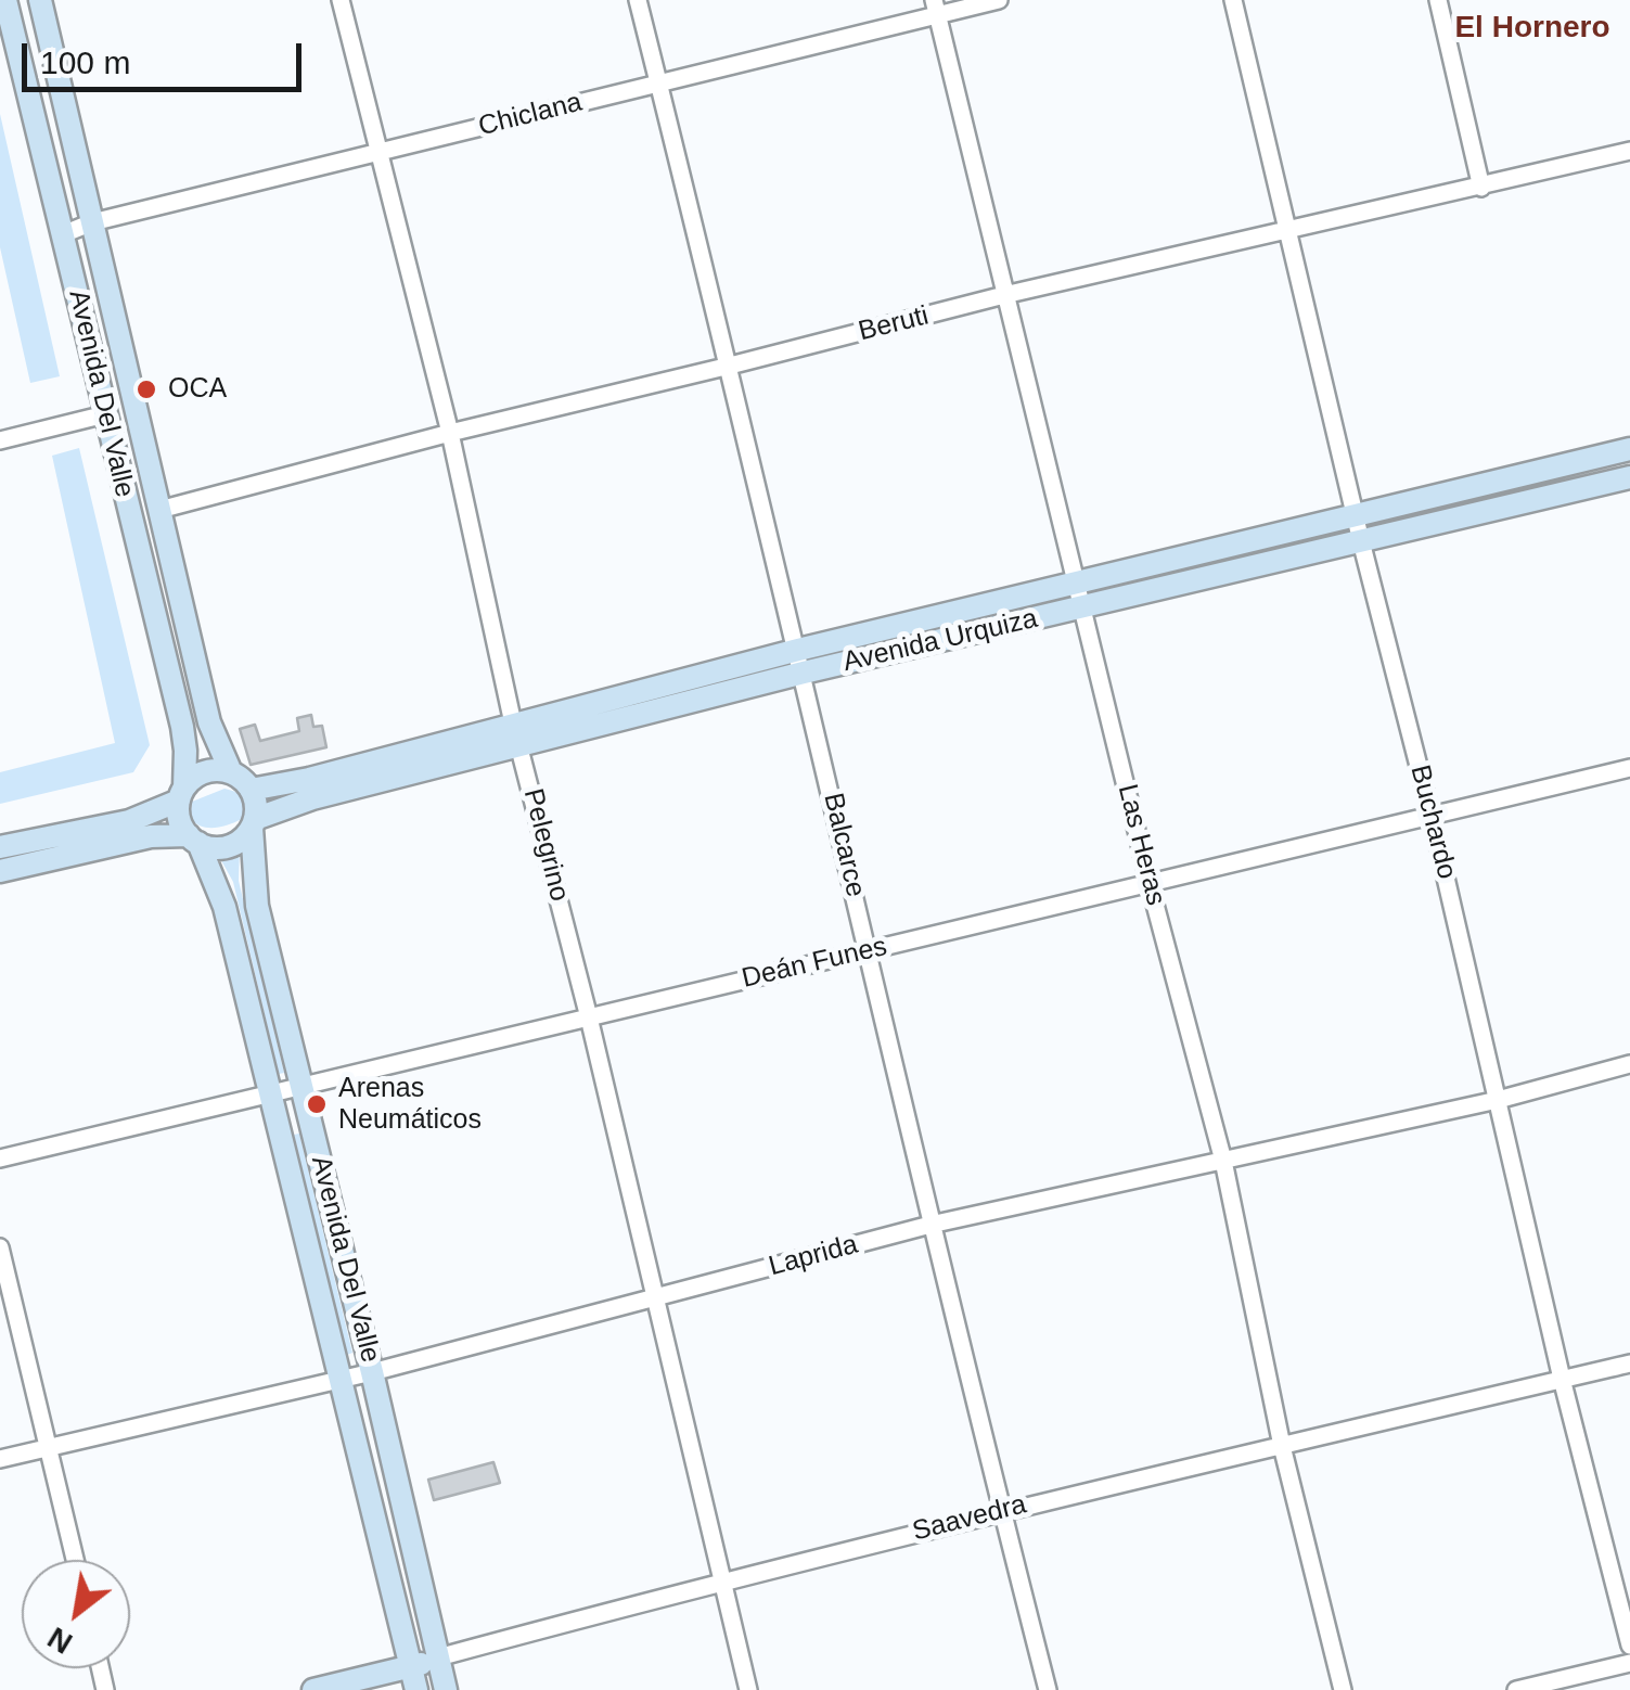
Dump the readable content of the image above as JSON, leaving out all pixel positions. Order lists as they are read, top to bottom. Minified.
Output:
{"streets":{"main road":["Avenida Del Valle","Avenida Urquiza","Saavedra"],"street":["Chiclana","Beruti","Buchardo","Pelegrino","Balcarce","Las Heras","Deán Funes","Laprida"]},"crossings":[["Chiclana","Avenida Del Valle"],["Chiclana","Pelegrino"],["Chiclana","Balcarce"],["Chiclana","Las Heras"],["Beruti","Avenida Del Valle"],["Beruti","Buchardo"],["Beruti","Pelegrino"],["Beruti","Balcarce"],["Beruti","Las Heras"],["Avenida Del Valle","Avenida Urquiza"],["Avenida Del Valle","Deán Funes"],["Avenida Del Valle","Laprida"],["Avenida Del Valle","Saavedra"],["Avenida Urquiza","Buchardo"],["Avenida Urquiza","Pelegrino"],["Avenida Urquiza","Balcarce"],["Avenida Urquiza","Las Heras"],["Buchardo","Deán Funes"],["Buchardo","Laprida"],["Buchardo","Saavedra"],["Pelegrino","Deán Funes"],["Pelegrino","Laprida"],["Pelegrino","Saavedra"],["Balcarce","Deán Funes"],["Balcarce","Laprida"],["Balcarce","Saavedra"],["Las Heras","Deán Funes"],["Las Heras","Laprida"],["Las Heras","Saavedra"]],"districts":["El Hornero"],"places":["OCA","Arenas Neumáticos"],"scale_bar":"100 m","north":"bottom left"}
